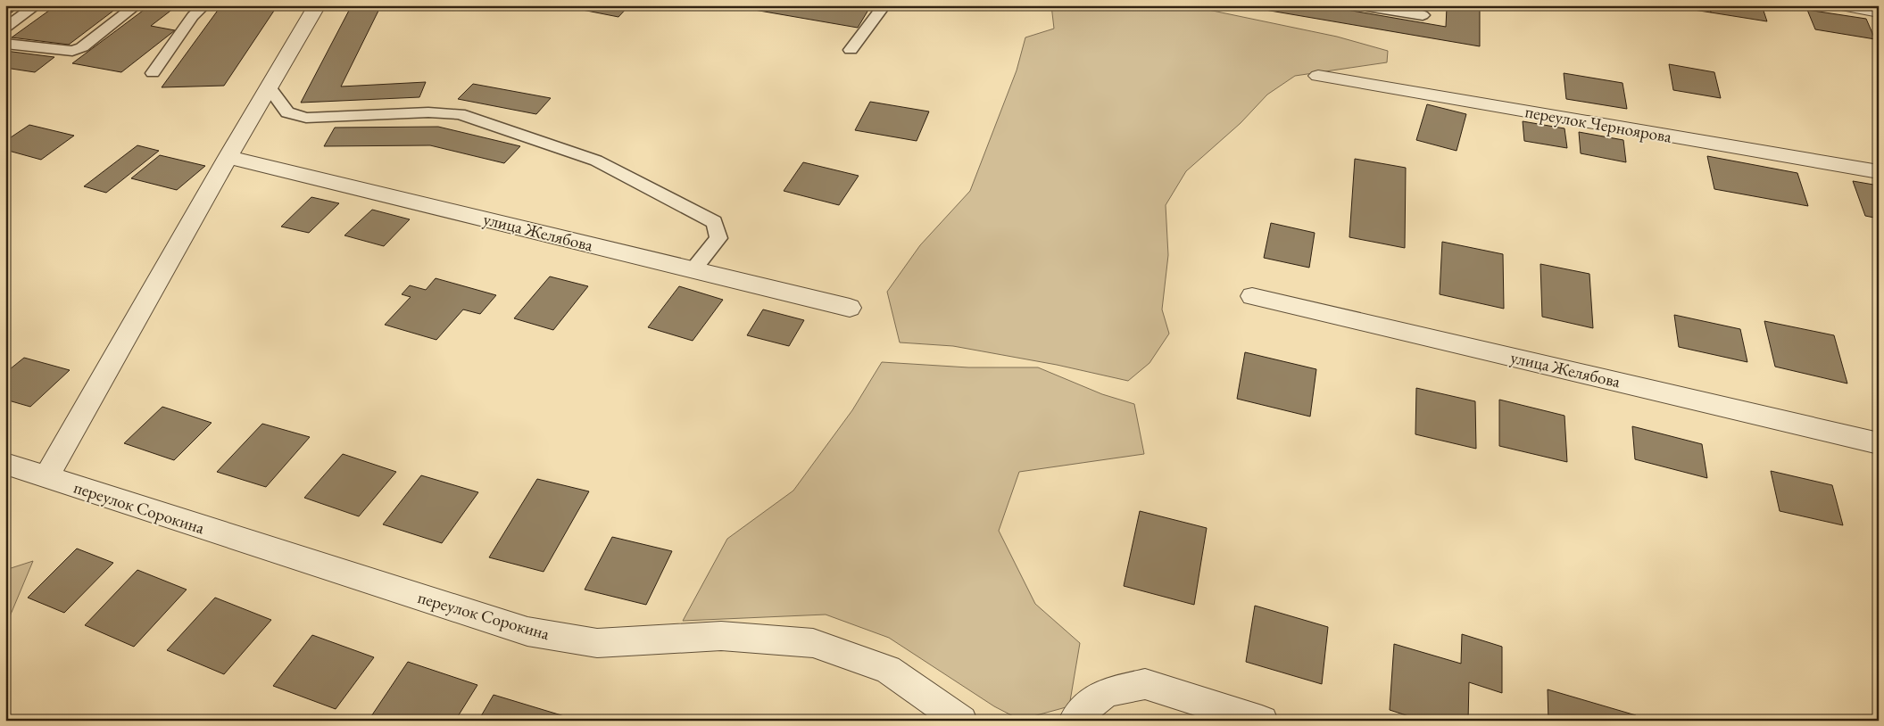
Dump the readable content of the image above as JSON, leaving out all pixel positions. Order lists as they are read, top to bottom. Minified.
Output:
{"streets":{"street":["переулок Черноярова","улица Желябова","переулок Сорокина"]}}
